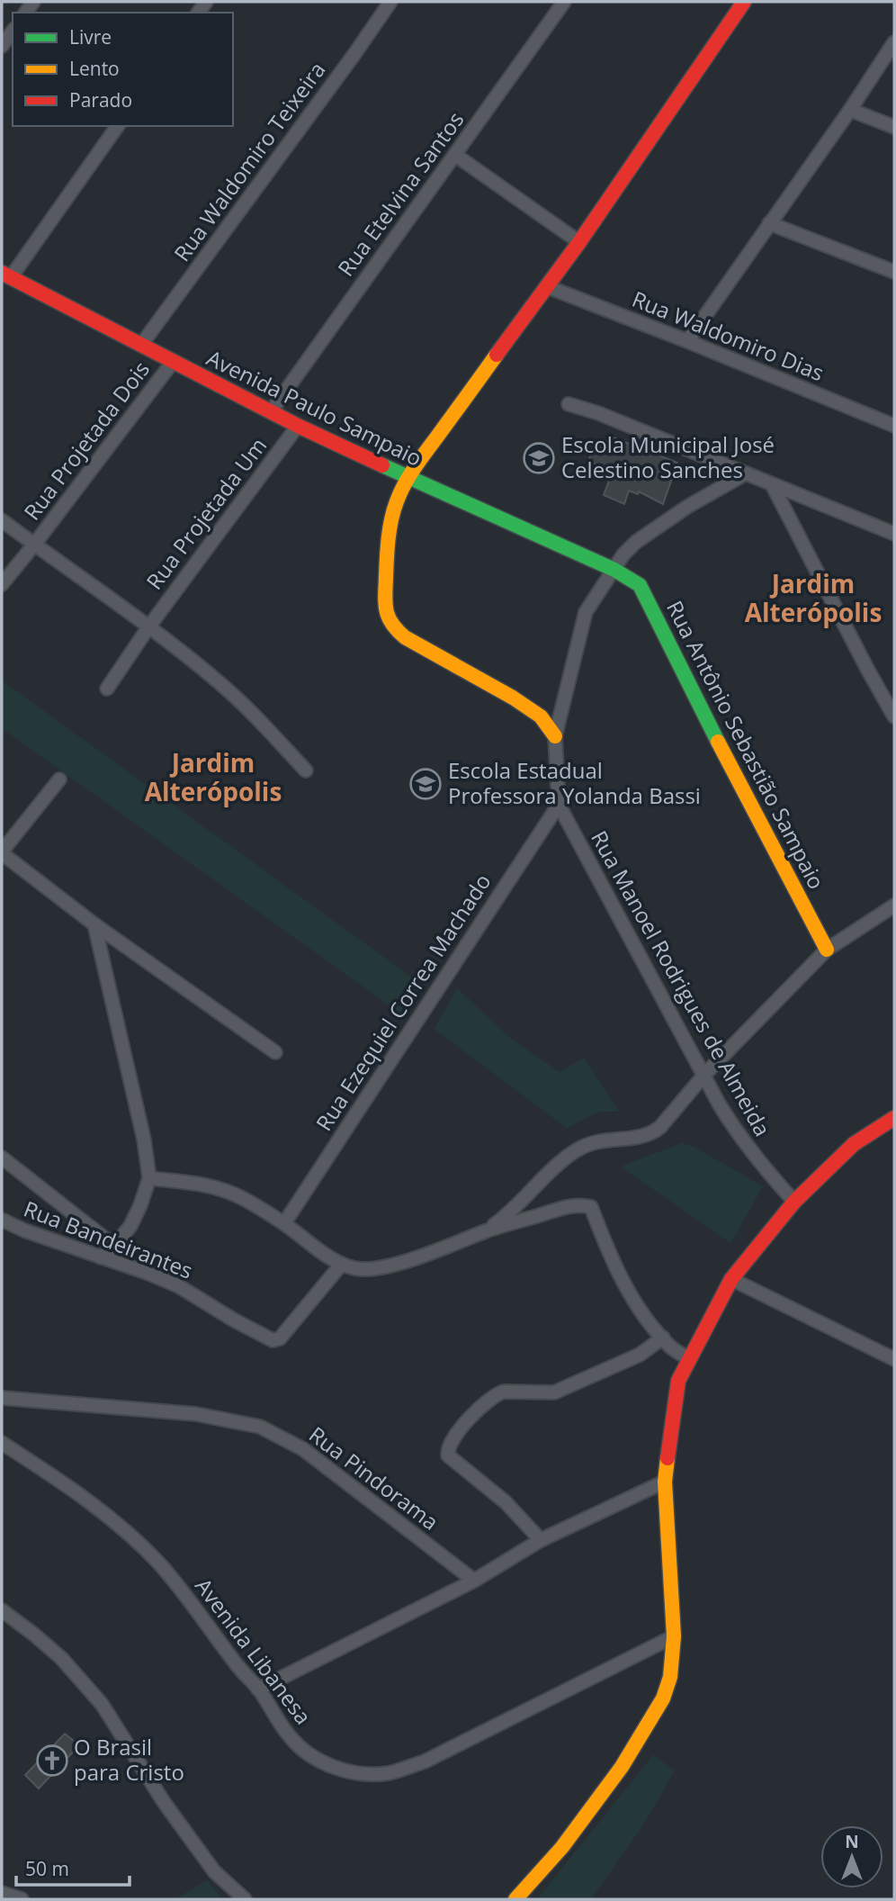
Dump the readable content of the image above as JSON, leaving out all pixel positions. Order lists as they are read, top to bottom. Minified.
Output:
{"streets":{"street":["Rua Waldomiro Teixeira","Rua Etelvina Santos","Rua Waldomiro Dias","Avenida Paulo Sampaio","Rua Projetada Dois","Rua Projetada Um","Rua Antônio Sebastião Sampaio","Rua Manoel Rodrigues de Almeida","Rua Ezequiel Correa Machado","Rua Bandeirantes","Rua Pindorama","Avenida Libanesa"]},"crossings":[["Rua Waldomiro Teixeira","Avenida Paulo Sampaio"],["Rua Etelvina Santos","Avenida Paulo Sampaio"],["Avenida Paulo Sampaio","Rua Projetada Dois"],["Avenida Paulo Sampaio","Rua Projetada Um"],["Avenida Paulo Sampaio","Rua Antônio Sebastião Sampaio"],["Avenida Paulo Sampaio","Rua Manoel Rodrigues de Almeida"],["Rua Antônio Sebastião Sampaio","Rua Manoel Rodrigues de Almeida"],["Rua Manoel Rodrigues de Almeida","Rua Ezequiel Correa Machado"]],"districts":["Jardim Alterópolis","Jardim Alterópolis"],"places":{"school or university":["Escola Municipal José Celestino Sanches","Escola Estadual Professora Yolanda Bassi"],"church":["O Brasil para Cristo"]},"legend":["Livre","Lento","Parado"],"scale_bar":"50 m","north":"top"}
